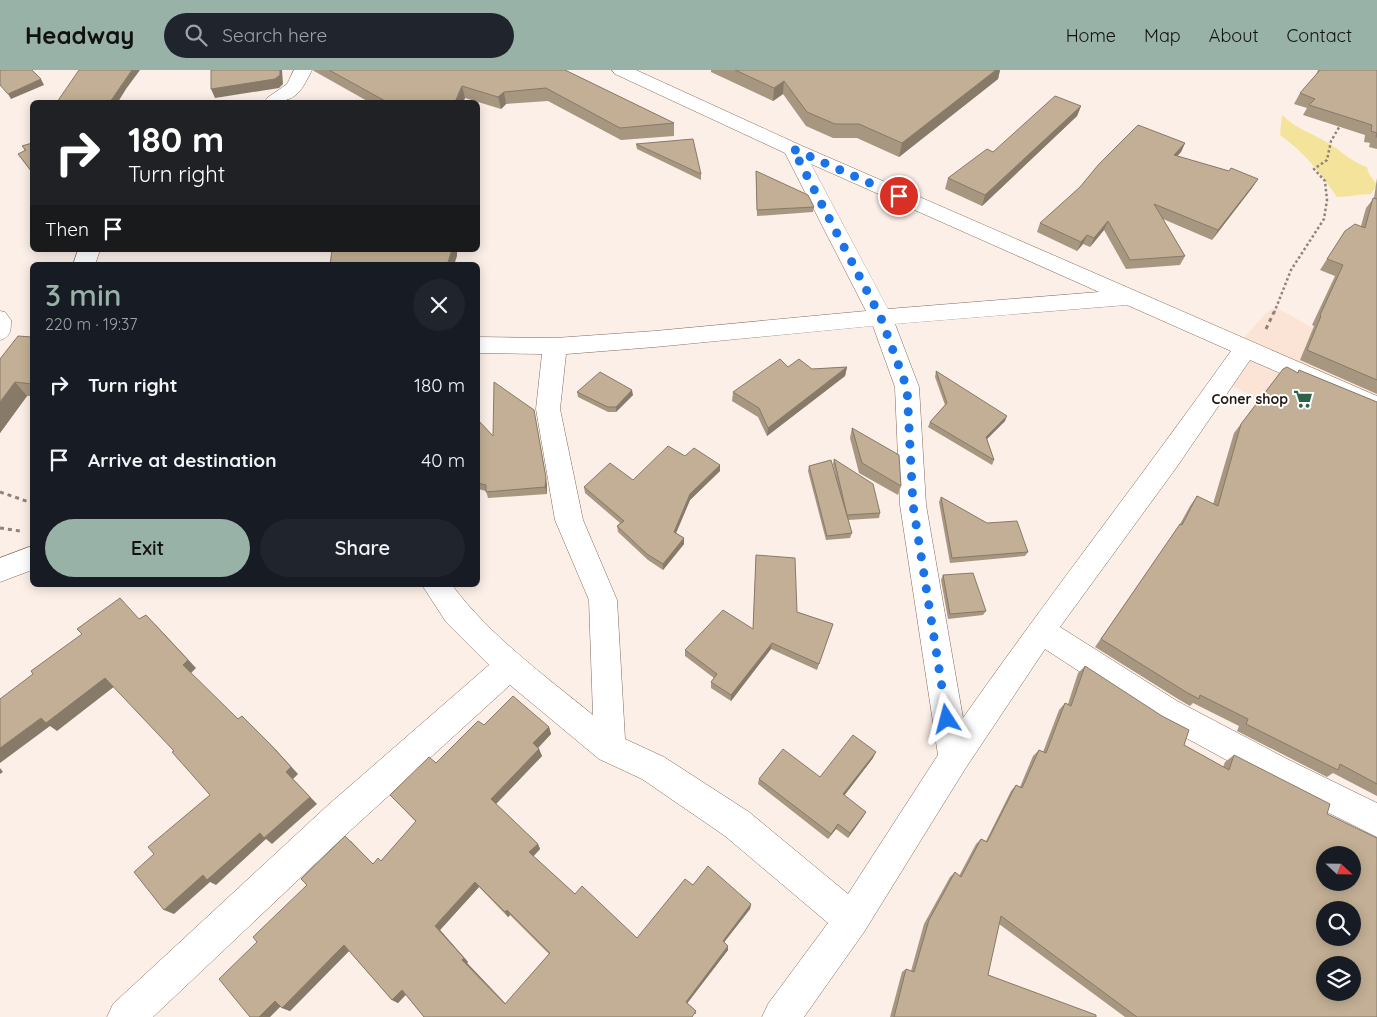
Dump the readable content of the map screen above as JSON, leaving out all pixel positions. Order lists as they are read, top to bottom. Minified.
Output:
{"places":{"supermarket":["Coner shop"]},"north":"right","page":{"header":"Headway","search":"Search here","nav":["Home","Map","About","Contact"],"turn":["180 m","Turn right"],"then":"Then","heading":["3 min","220 m · 19:37"],"list":[{"name":"Turn right","value":"180 m"},{"name":"Arrive at destination","value":"40 m"}],"buttons":["Exit","Share"]}}
